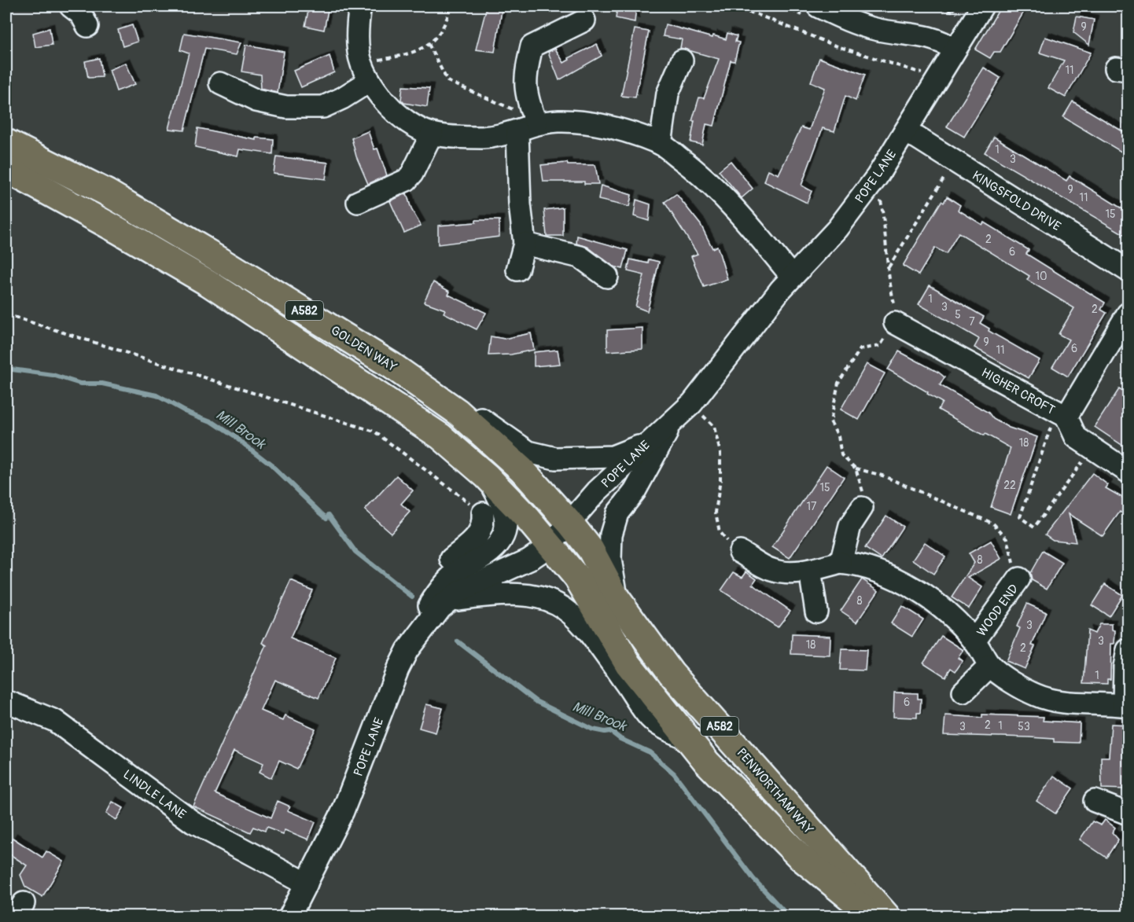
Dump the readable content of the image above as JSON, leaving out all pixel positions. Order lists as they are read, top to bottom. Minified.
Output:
{"streets":{"highway":["A582","GOLDEN WAY","PENWORTHAM WAY"],"street":["POPE LANE","KINGSFOLD DRIVE","HIGHER CROFT","WOOD END","LINDLE LANE"]},"crossings":[["POPE LANE","KINGSFOLD DRIVE"],["POPE LANE","A582"],["POPE LANE","GOLDEN WAY"],["POPE LANE","PENWORTHAM WAY"],["POPE LANE","LINDLE LANE"],["A582","PENWORTHAM WAY"],["GOLDEN WAY","PENWORTHAM WAY"]],"water":["Mill Brook"],"house_numbers":["9","11","1","3","9","11","15","2","6","10","1","3","2","5","7","9","6","11","18","22","15","17","8","8","3","3","18","2","1","6","2","1","3","53"]}
